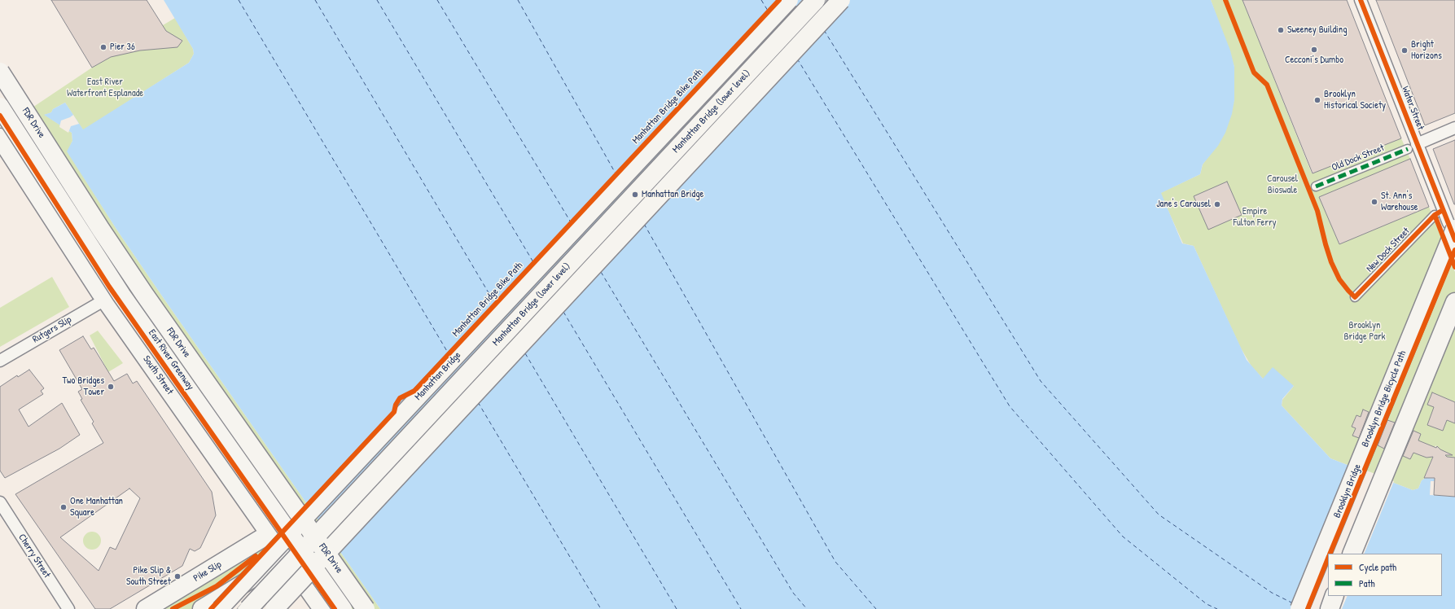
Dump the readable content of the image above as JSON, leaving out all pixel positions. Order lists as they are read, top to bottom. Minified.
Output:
{"streets":{"main road":["Manhattan Bridge (lower level)","FDR Drive","South Street","Manhattan Bridge","Brooklyn Bridge","Pike Slip"],"street":["Water Street","Old Dock Street","New Dock Street","Rutgers Slip","Cherry Street"],"cycle path":["Manhattan Bridge Bike Path","East River Greenway","Brooklyn Bridge Bicycle Path"]},"crossings":[["Water Street","Old Dock Street"],["Water Street","Brooklyn Bridge"],["Rutgers Slip","South Street"],["South Street","Pike Slip"]],"parks":["East River Waterfront Esplanade","Carousel Bioswale","Empire Fulton Ferry","Brooklyn Bridge Park"],"places":["Sweeney Building","Pier 36","Cecconi’s Dumbo","Bright Horizons","Brooklyn Historical Society","Manhattan Bridge","St. Ann's Warehouse","Jane's Carousel","Two Bridges Tower","One Manhattan Square","Pike Slip & South Street"],"legend":["Cycle path","Path"]}
